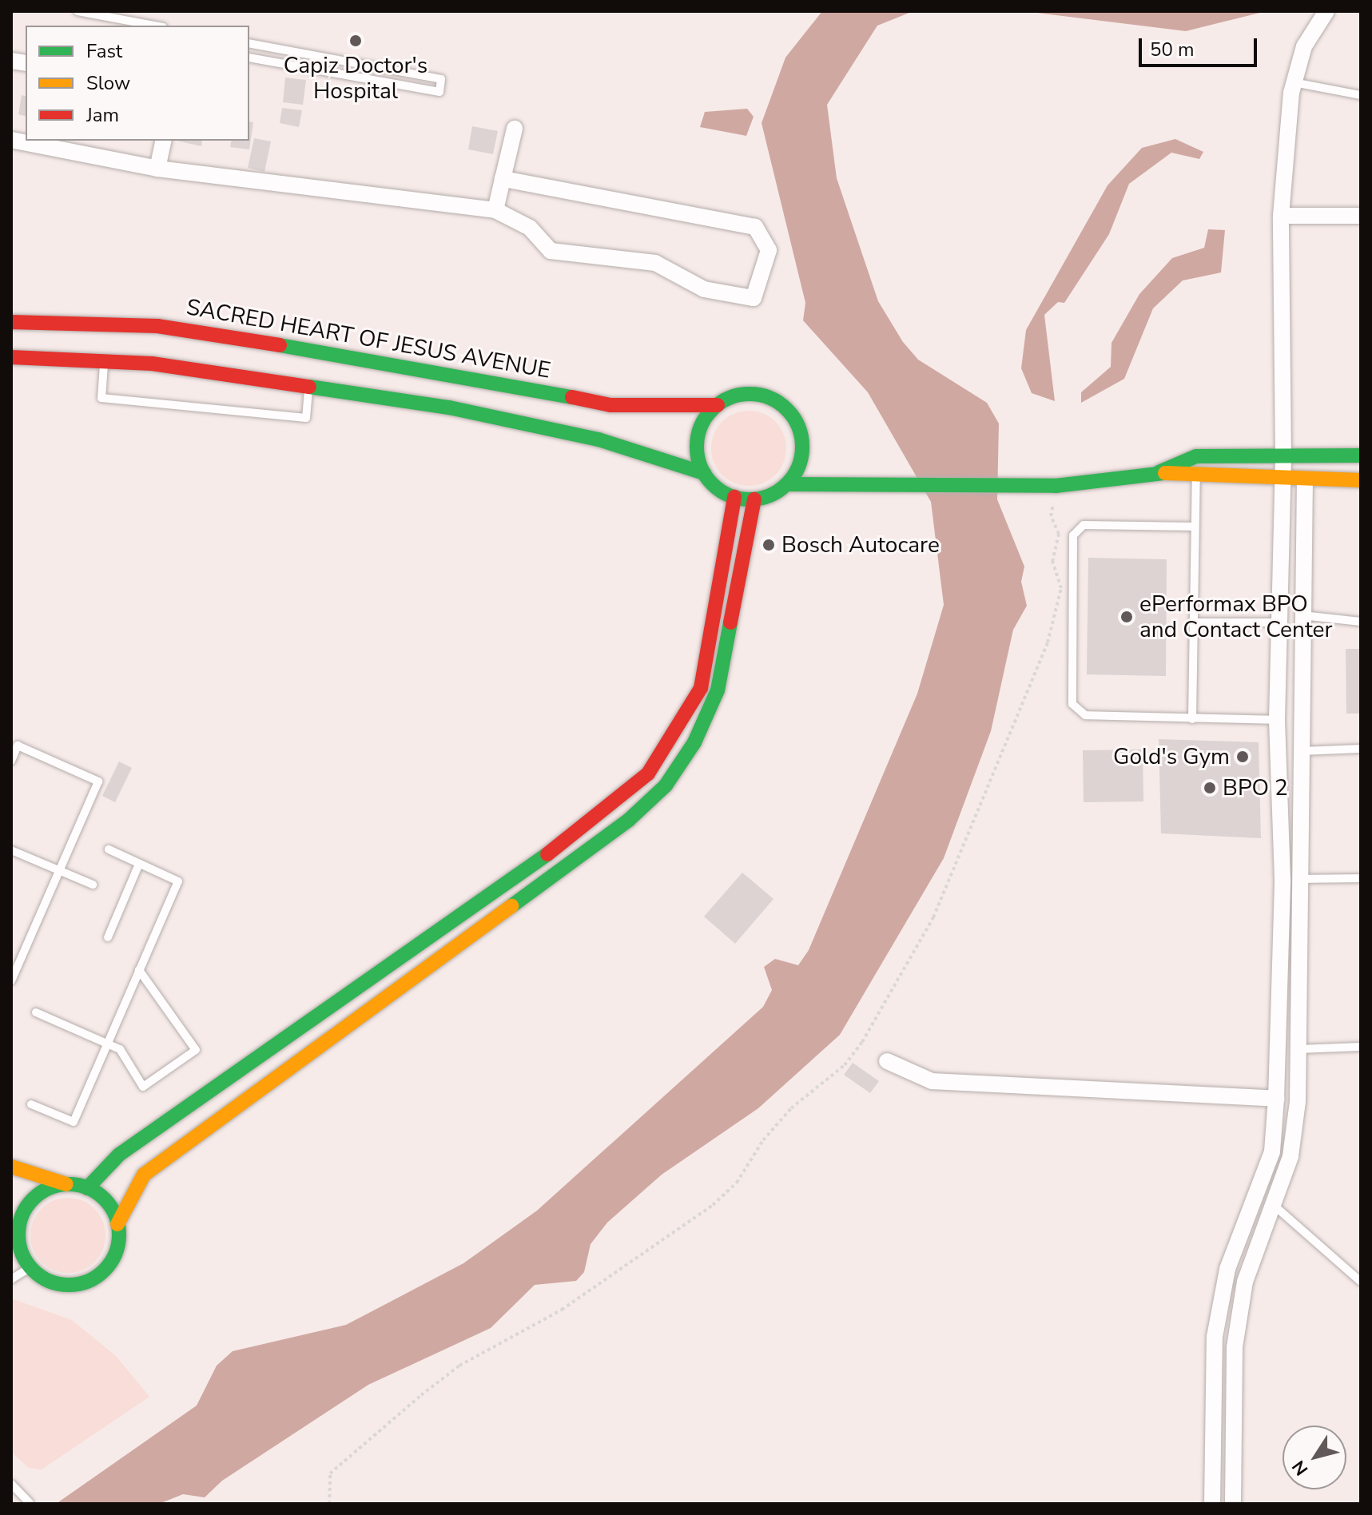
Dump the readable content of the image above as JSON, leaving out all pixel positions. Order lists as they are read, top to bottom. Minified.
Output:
{"streets":{"main road":["SACRED HEART OF JESUS AVENUE"]},"places":["Capiz Doctor's Hospital","Bosch Autocare","ePerformax BPO and Contact Center","Gold's Gym","BPO 2"],"legend":["Fast","Slow","Jam"],"scale_bar":"50 m","north":"bottom left"}
